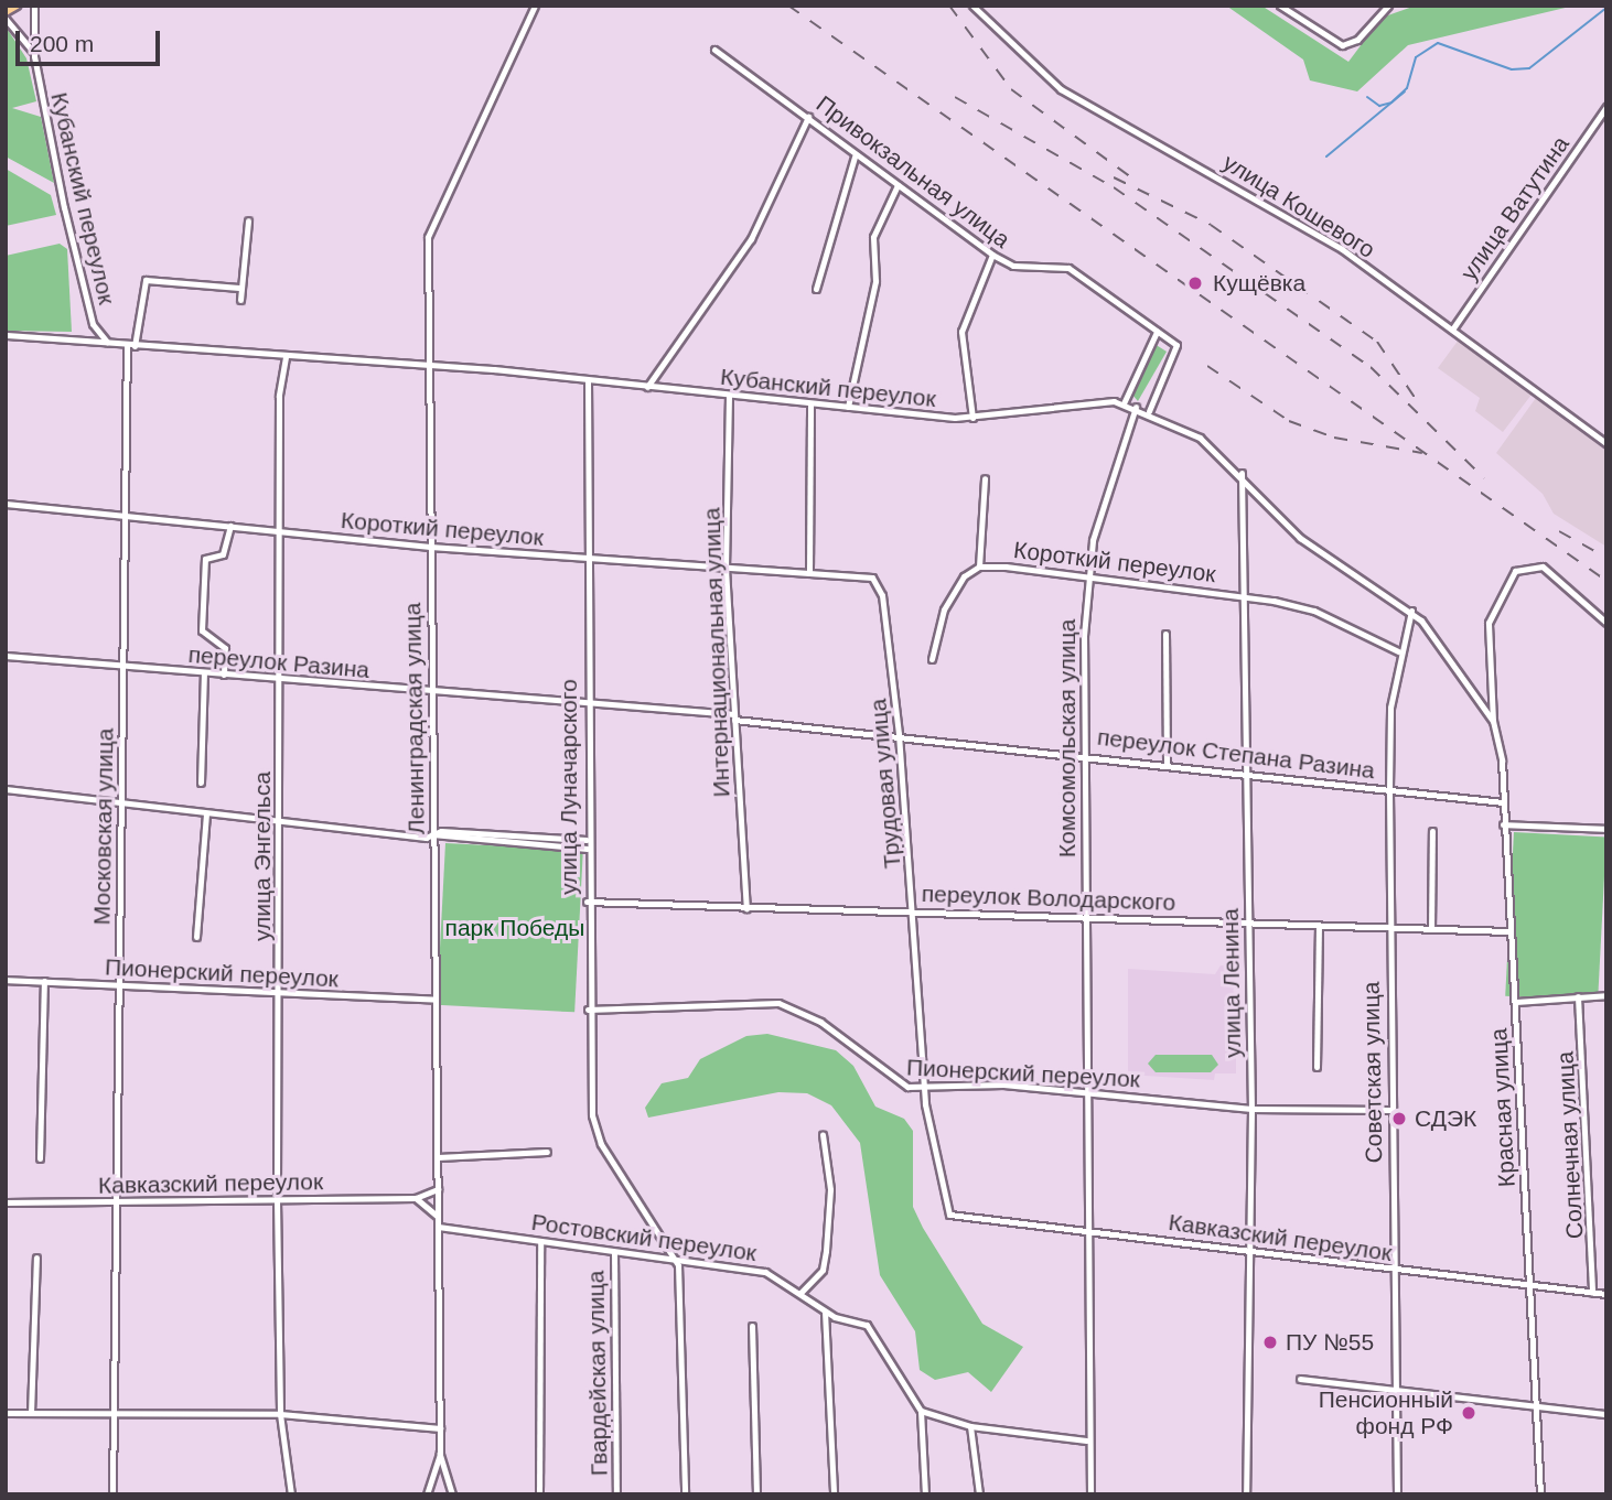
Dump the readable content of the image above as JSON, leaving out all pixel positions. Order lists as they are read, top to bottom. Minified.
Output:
{"streets":{"street":["Привокзальная улица","Кубанский переулок","улица Кошевого","улица Ватутина","Короткий переулок","Интернациональная улица","переулок Разина","Ленинградская улица","Комсомольская улица","переулок Степана Разина","Трудовая улица","улица Луначарского","Московская улица","улица Энгельса","переулок Володарского","Пионерский переулок","улица Ленина","Советская улица","Красная улица","Солнечная улица","Кавказский переулок","Ростовский переулок","Гвардейская улица"]},"crossings":[["Привокзальная улица","Кубанский переулок"],["Кубанский переулок","Интернациональная улица"],["Кубанский переулок","Ленинградская улица"],["Кубанский переулок","Комсомольская улица"],["Кубанский переулок","улица Луначарского"],["Кубанский переулок","Московская улица"],["Кубанский переулок","улица Энгельса"],["Кубанский переулок","улица Ленина"],["Кубанский переулок","Советская улица"],["Кубанский переулок","Красная улица"],["улица Кошевого","улица Ватутина"],["Короткий переулок","Интернациональная улица"],["Короткий переулок","Ленинградская улица"],["Короткий переулок","Комсомольская улица"],["Короткий переулок","Трудовая улица"],["Короткий переулок","улица Луначарского"],["Короткий переулок","Московская улица"],["Короткий переулок","улица Энгельса"],["Короткий переулок","улица Ленина"],["Интернациональная улица","переулок Разина"],["Интернациональная улица","переулок Степана Разина"],["Интернациональная улица","переулок Володарского"],["переулок Разина","Ленинградская улица"],["переулок Разина","переулок Степана Разина"],["переулок Разина","улица Луначарского"],["переулок Разина","Московская улица"],["переулок Разина","улица Энгельса"],["Ленинградская улица","Пионерский переулок"],["Ленинградская улица","Кавказский переулок"],["Ленинградская улица","Ростовский переулок"],["Комсомольская улица","переулок Степана Разина"],["Комсомольская улица","переулок Володарского"],["Комсомольская улица","Пионерский переулок"],["Комсомольская улица","Кавказский переулок"],["переулок Степана Разина","Трудовая улица"],["переулок Степана Разина","улица Ленина"],["переулок Степана Разина","Советская улица"],["переулок Степана Разина","Красная улица"],["Трудовая улица","переулок Володарского"],["Трудовая улица","Пионерский переулок"],["Трудовая улица","Кавказский переулок"],["улица Луначарского","переулок Володарского"],["улица Луначарского","Пионерский переулок"],["улица Луначарского","Ростовский переулок"],["Московская улица","Пионерский переулок"],["Московская улица","Кавказский переулок"],["улица Энгельса","Пионерский переулок"],["улица Энгельса","Кавказский переулок"],["переулок Володарского","улица Ленина"],["переулок Володарского","Советская улица"],["переулок Володарского","Красная улица"],["Пионерский переулок","улица Ленина"],["Пионерский переулок","Советская улица"],["улица Ленина","Кавказский переулок"],["Советская улица","Кавказский переулок"],["Красная улица","Кавказский переулок"],["Солнечная улица","Кавказский переулок"],["Ростовский переулок","Гвардейская улица"]],"parks":["парк Победы"],"places":["Кущёвка","СДЭК","ПУ №55","Пенсионный фонд РФ"],"scale_bar":"200 m"}
